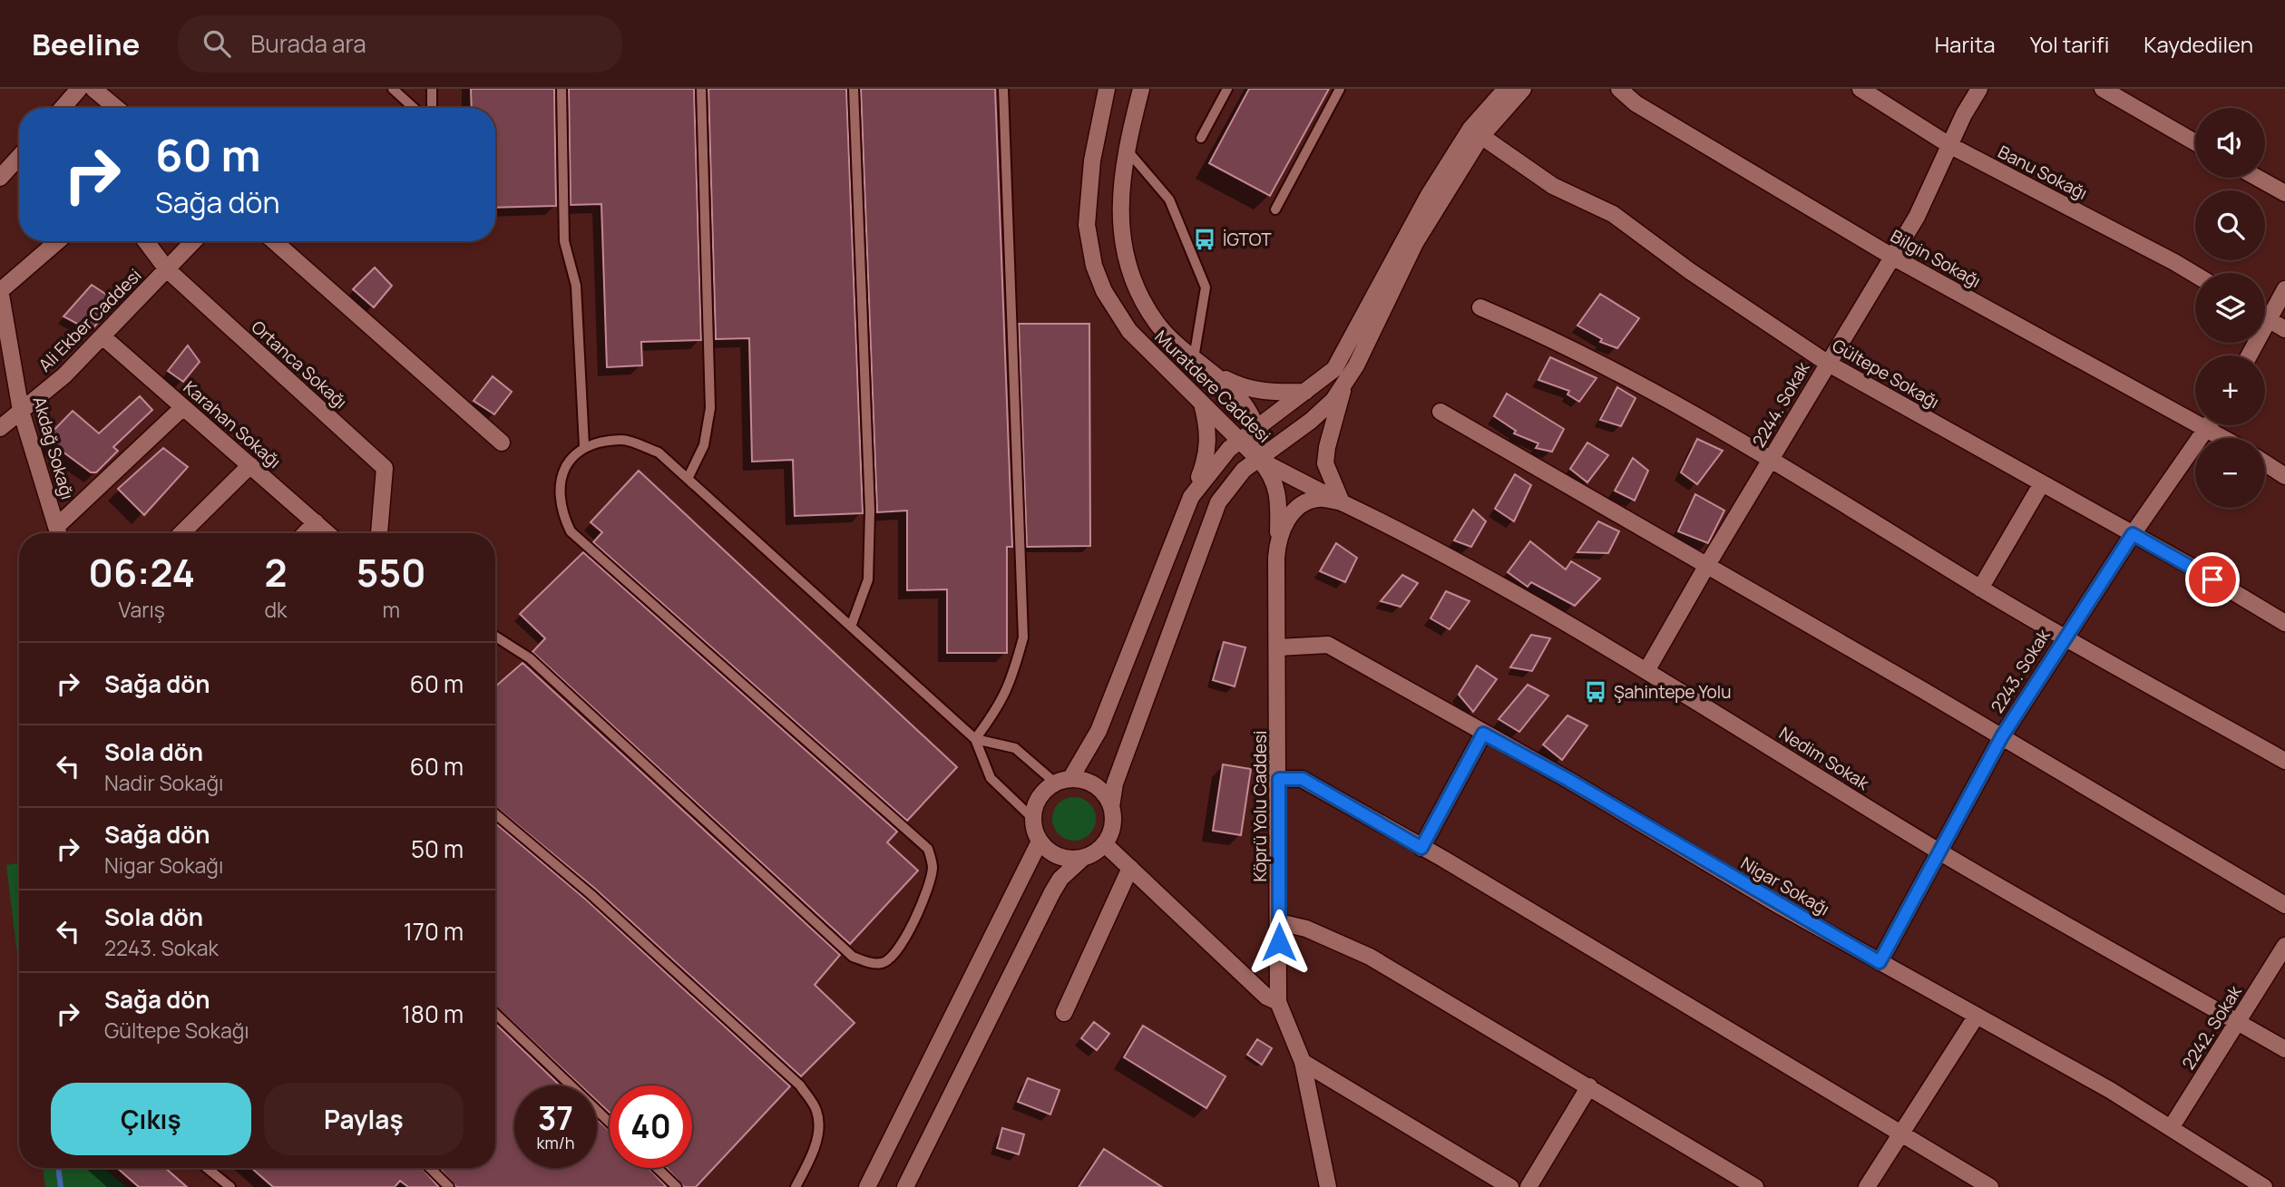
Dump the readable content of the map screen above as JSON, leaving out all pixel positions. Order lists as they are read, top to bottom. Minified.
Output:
{"streets":{"street":["Banu Sokağı","Bilgin Sokağı","Ali Ekber Caddesi","Ortanca Sokağı","Gültepe Sokağı","Muratdere Caddesi","2244. Sokak","Karahan Sokağı","Akdağ Sokağı","2243. Sokak","Nedim Sokak","Köprü Yolu Caddesi","Nigar Sokağı","2242. Sokak"]},"crossings":[["Banu Sokağı","2244. Sokak"],["Bilgin Sokağı","2244. Sokak"],["Bilgin Sokağı","2243. Sokak"],["Ali Ekber Caddesi","Ortanca Sokağı"],["Ali Ekber Caddesi","Karahan Sokağı"],["Ali Ekber Caddesi","Akdağ Sokağı"],["Gültepe Sokağı","2244. Sokak"],["Gültepe Sokağı","2243. Sokak"],["Muratdere Caddesi","Nedim Sokak"],["2244. Sokak","Nedim Sokak"],["2243. Sokak","Nedim Sokak"],["2243. Sokak","Nigar Sokağı"],["Nedim Sokak","Köprü Yolu Caddesi"],["Nedim Sokak","2242. Sokak"],["Köprü Yolu Caddesi","Nigar Sokağı"],["Nigar Sokağı","2242. Sokak"]],"places":{"bus stop":["İGTOT","Şahintepe Yolu"]},"page":{"header":"Beeline","search":"Burada ara","nav":["Harita","Yol tarifi","Kaydedilen"],"map_buttons":["+","−"],"turn":["60 m","Sağa dön"],"eta":["06:24","Varış","2","dk","550","m"],"list":[{"name":"Sağa dön","value":"60 m"},{"name":"Sola dön","note":"Nadir Sokağı","value":"60 m"},{"name":"Sağa dön","note":"Nigar Sokağı","value":"50 m"},{"name":"Sola dön","note":"2243. Sokak","value":"170 m"},{"name":"Sağa dön","note":"Gültepe Sokağı","value":"180 m"}],"buttons":["Çıkış","Paylaş"],"speed":"37 km/h","limit":"40"}}
